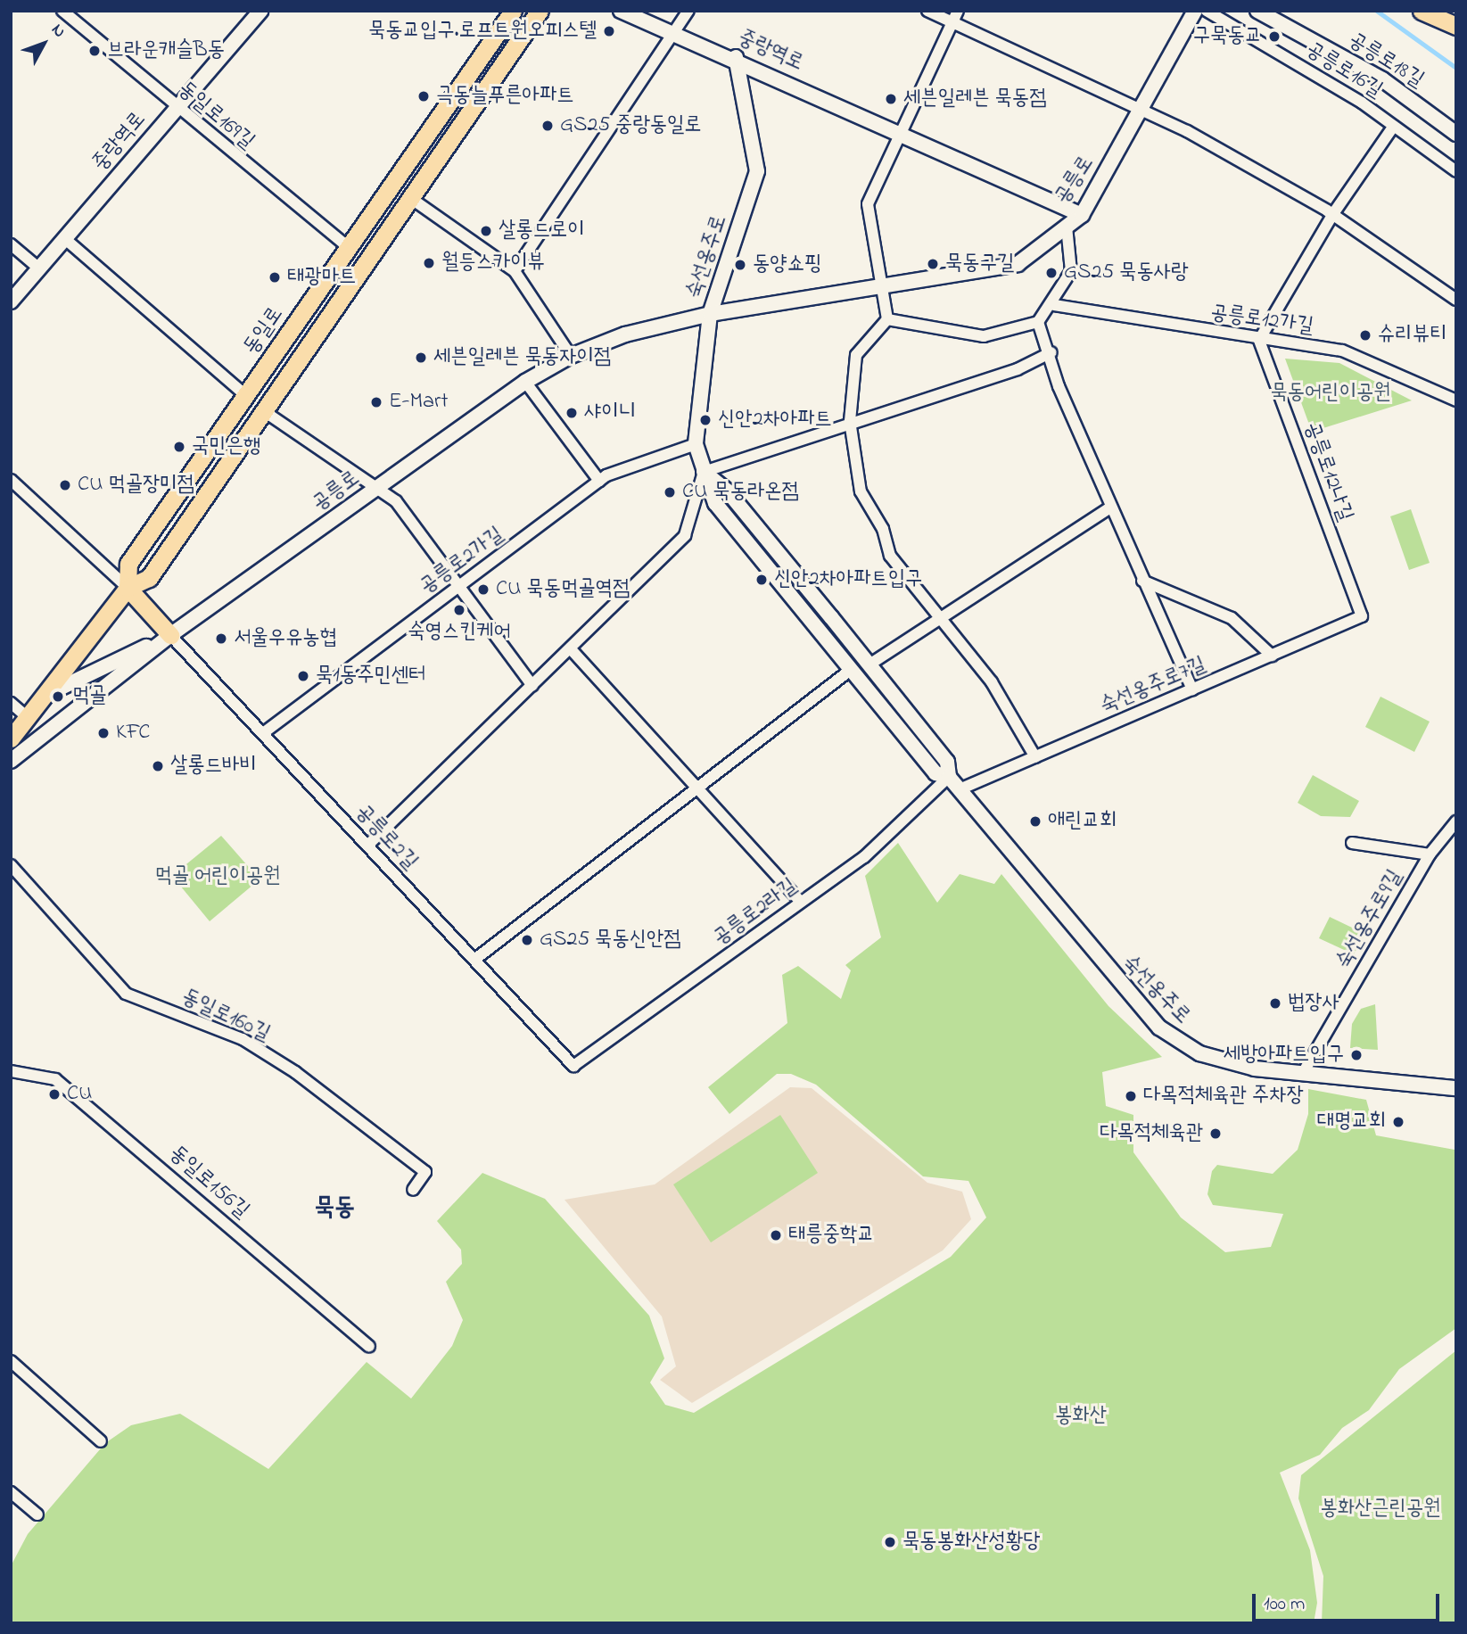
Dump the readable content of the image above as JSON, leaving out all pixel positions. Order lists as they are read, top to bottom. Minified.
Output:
{"streets":{"main road":["동일로"],"street":["중랑역로","공릉로18길","공릉로16길","동일로169길","공릉로","숙선옹주로","공릉로12가길","공릉로12나길","공릉로2가길","숙선옹주로7길","공릉로2길","공릉로2라길","숙선옹주로9길","동일로160길","동일로156길"]},"crossings":[["중랑역로","동일로169길"],["중랑역로","공릉로"],["중랑역로","숙선옹주로"],["동일로169길","동일로"],["공릉로","숙선옹주로"],["공릉로","동일로"],["공릉로","공릉로2길"],["숙선옹주로","공릉로2가길"],["숙선옹주로","숙선옹주로7길"],["숙선옹주로","공릉로2라길"],["숙선옹주로","숙선옹주로9길"],["공릉로12가길","공릉로12나길"],["공릉로12나길","숙선옹주로7길"],["공릉로2가길","공릉로2길"],["공릉로2길","공릉로2라길"]],"districts":["묵동"],"parks":["묵동어린이공원","먹골 어린이공원","봉화산","봉화산근린공원"],"places":["묵동교입구.로프트원오피스텔","구묵동교","브라운캐슬B동","극동늘푸른아파트","세븐일레븐 묵동점","GS25 중랑동일로","살롱드로이","월등스카이뷰","묵동구길","동양쇼핑","GS25 묵동사랑","태광마트","슈리뷰티","세븐일레븐 묵동자이점","E-Mart","샤이니","신안2차아파트","국민은행","CU 먹골장미점","CU 묵동라온점","신안2차아파트입구","CU 묵동먹골역점","숙영스킨케어","서울우유농협","묵1동주민센터","먹골","KFC","살롱드바비","애린교회","GS25 묵동신안점","법장사","세방아파트입구","CU","다목적체육관 주차장","대명교회","다목적체육관","태릉중학교","묵동봉화산성황당"],"scale_bar":"100 m","north":"top right"}
